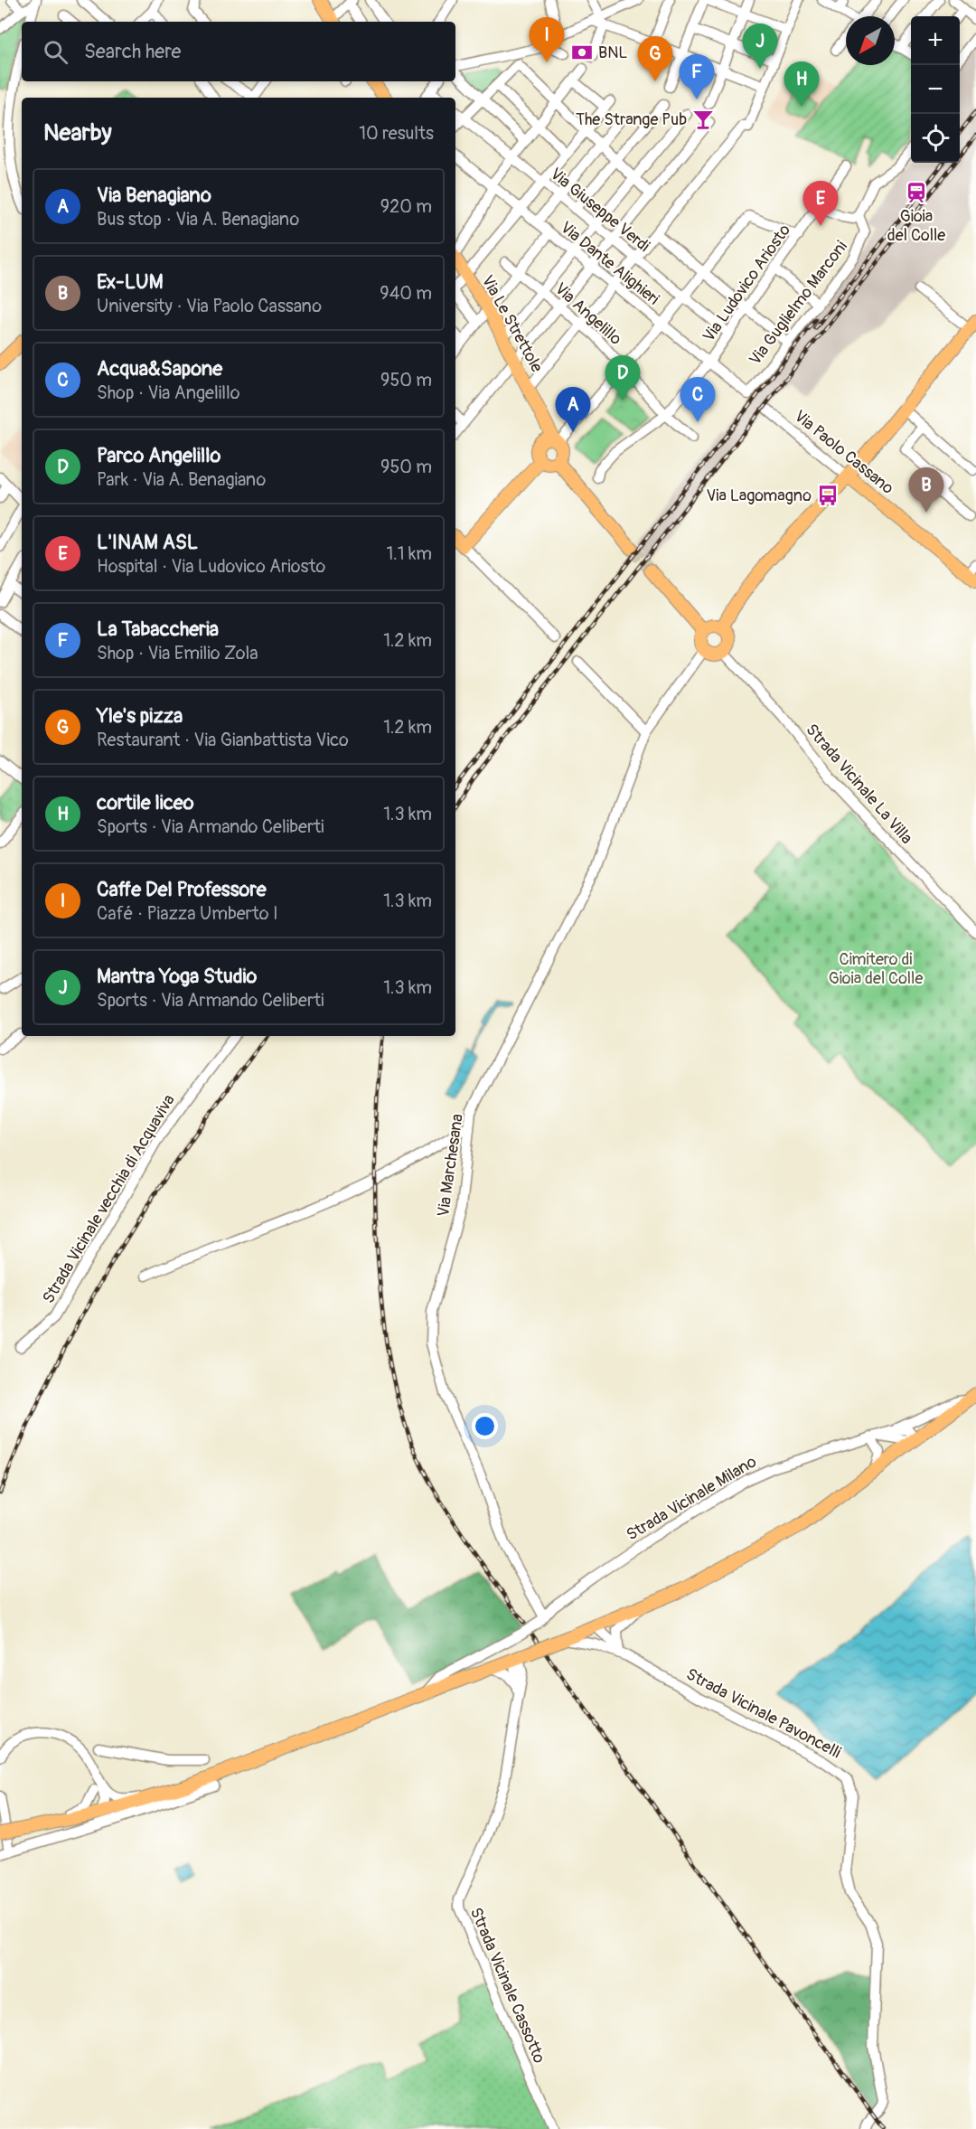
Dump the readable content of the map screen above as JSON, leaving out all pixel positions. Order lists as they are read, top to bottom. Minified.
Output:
{"streets":{"main road":["Via Le Strettole","Via Paolo Cassano"],"street":["Via Giuseppe Verdi","Via Dante Alighieri","Via Ludovico Ariosto","Via Guglielmo Marconi","Via Angelillo","Strada Vicinale La Villa","Via Marchesana","Strada Vicinale vecchia di Acquaviva","Strada Vicinale Milano","Strada Vicinale Pavoncelli","Strada Vicinale Cassotto"]},"crossings":[["Via Giuseppe Verdi","Via Ludovico Ariosto"],["Via Dante Alighieri","Via Ludovico Ariosto"],["Via Dante Alighieri","Via Guglielmo Marconi"],["Via Ludovico Ariosto","Via Angelillo"],["Via Marchesana","Strada Vicinale Milano"]],"parks":["Cimitero di Gioia del Colle"],"places":{"bank":["BNL"],"bar":["The Strange Pub"],"station":["Gioia del Colle"],"bus stop":["Via Lagomagno"]},"north":"bottom left","page":{"map_buttons":["+","−"],"pins":["I","J","G","F","H","E","D","C","A","B"],"search":"Search here","heading":["Nearby","10 results"],"list":[{"mark":"A","name":"Via Benagiano","note":"Bus stop · Via A. Benagiano","value":"920 m"},{"mark":"B","name":"Ex-LUM","note":"University · Via Paolo Cassano","value":"940 m"},{"mark":"C","name":"Acqua&Sapone","note":"Shop · Via Angelillo","value":"950 m"},{"mark":"D","name":"Parco Angelillo","note":"Park · Via A. Benagiano","value":"950 m"},{"mark":"E","name":"L'INAM ASL","note":"Hospital · Via Ludovico Ariosto","value":"1.1 km"},{"mark":"F","name":"La Tabaccheria","note":"Shop · Via Emilio Zola","value":"1.2 km"},{"mark":"G","name":"Yle's pizza","note":"Restaurant · Via Gianbattista Vico","value":"1.2 km"},{"mark":"H","name":"cortile liceo","note":"Sports · Via Armando Celiberti","value":"1.3 km"},{"mark":"I","name":"Caffe Del Professore","note":"Café · Piazza Umberto I","value":"1.3 km"},{"mark":"J","name":"Mantra Yoga Studio","note":"Sports · Via Armando Celiberti","value":"1.3 km"}]}}
